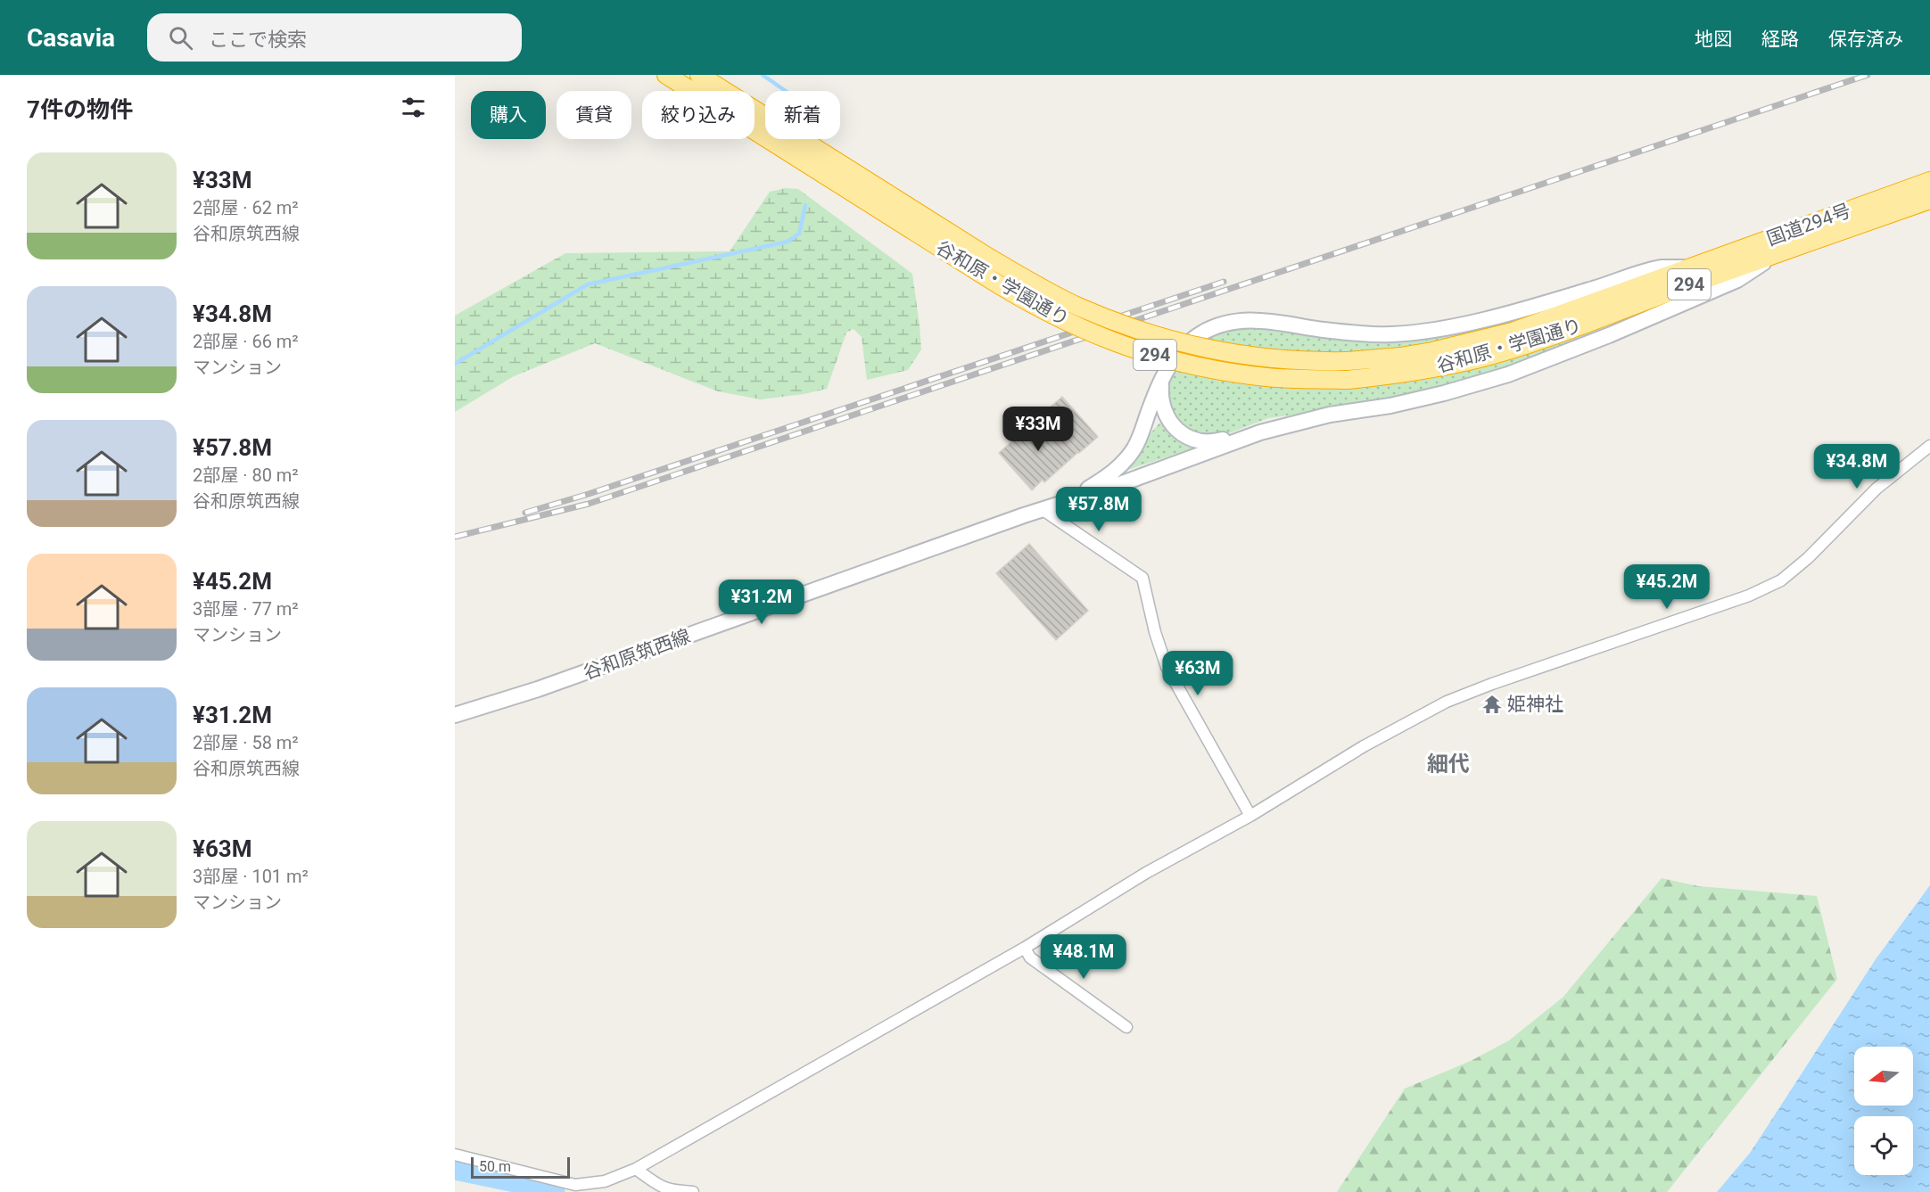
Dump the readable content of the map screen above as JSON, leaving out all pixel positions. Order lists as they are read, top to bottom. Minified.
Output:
{"streets":{"highway":["国道294号","谷和原・学園通り","294"],"main road":["谷和原筑西線"]},"crossings":[["国道294号","谷和原・学園通り"]],"districts":["細代"],"places":{"temple":["姫神社"]},"scale_bar":"50 m","north":"left","page":{"header":"Casavia","search":"ここで検索","nav":["地図","経路","保存済み"],"heading":"7件の物件","chip":["購入","賃貸","絞り込み","新着"],"list":[{"name":"¥33M","note":"2部屋 · 62 m² · 谷和原筑西線"},{"name":"¥34.8M","note":"2部屋 · 66 m² · マンション"},{"name":"¥57.8M","note":"2部屋 · 80 m² · 谷和原筑西線"},{"name":"¥45.2M","note":"3部屋 · 77 m² · マンション"},{"name":"¥31.2M","note":"2部屋 · 58 m² · 谷和原筑西線"},{"name":"¥63M","note":"3部屋 · 101 m² · マンション"}],"price":["¥33M","¥34.8M","¥57.8M","¥45.2M","¥31.2M","¥63M","¥48.1M"],"scale":"50 m"}}
